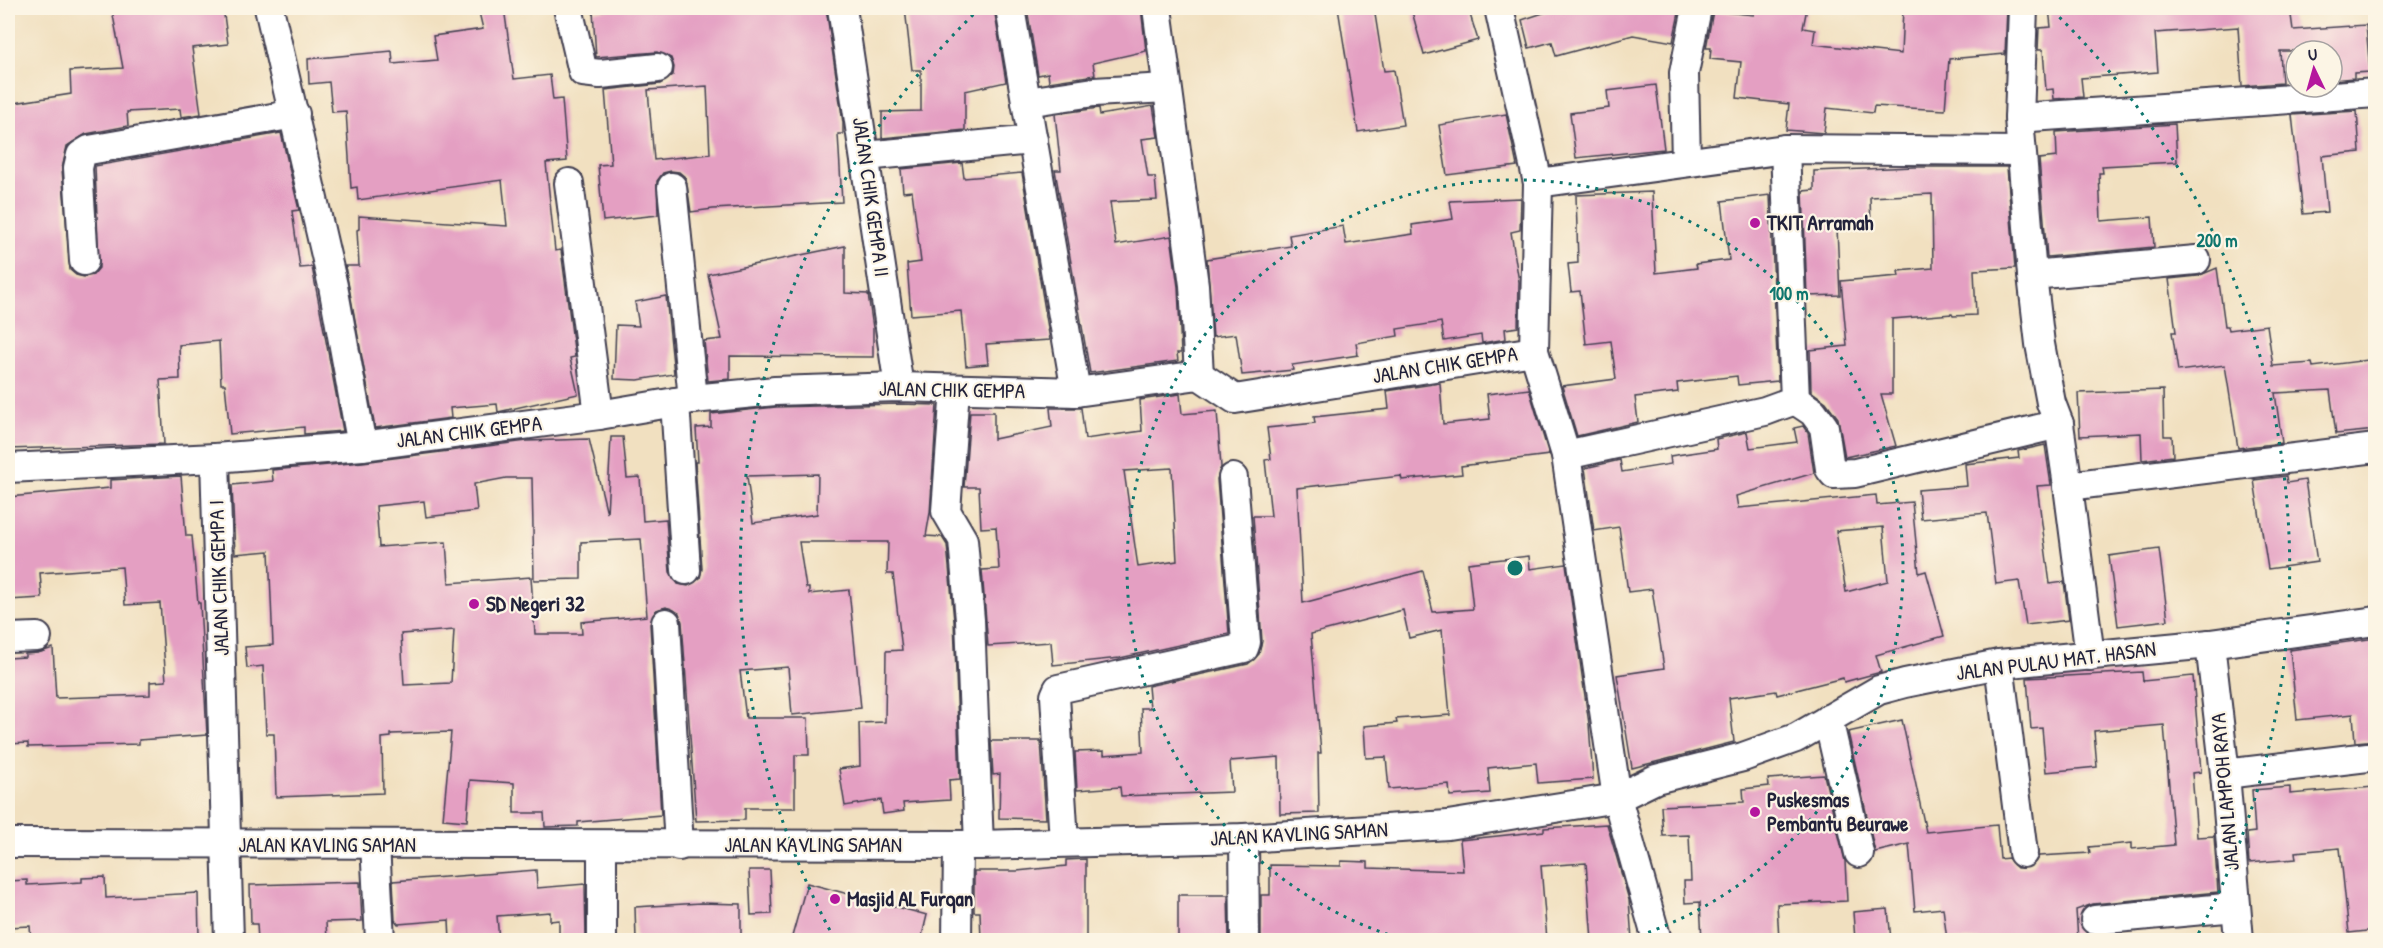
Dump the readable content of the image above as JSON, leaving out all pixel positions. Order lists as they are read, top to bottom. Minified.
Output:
{"streets":{"street":["JALAN CHIK GEMPA II","JALAN CHIK GEMPA","JALAN CHIK GEMPA I","JALAN PULAU MAT. HASAN","JALAN LAMPOH RAYA","JALAN KAVLING SAMAN"]},"crossings":[["JALAN CHIK GEMPA II","JALAN CHIK GEMPA"],["JALAN CHIK GEMPA I","JALAN KAVLING SAMAN"],["JALAN PULAU MAT. HASAN","JALAN LAMPOH RAYA"],["JALAN PULAU MAT. HASAN","JALAN KAVLING SAMAN"]],"places":["TKIT Arramah","SD Negeri 32","Puskesmas Pembantu Beurawe","Masjid AL Furqan"],"north":"top","rings":["200 m","100 m"]}
